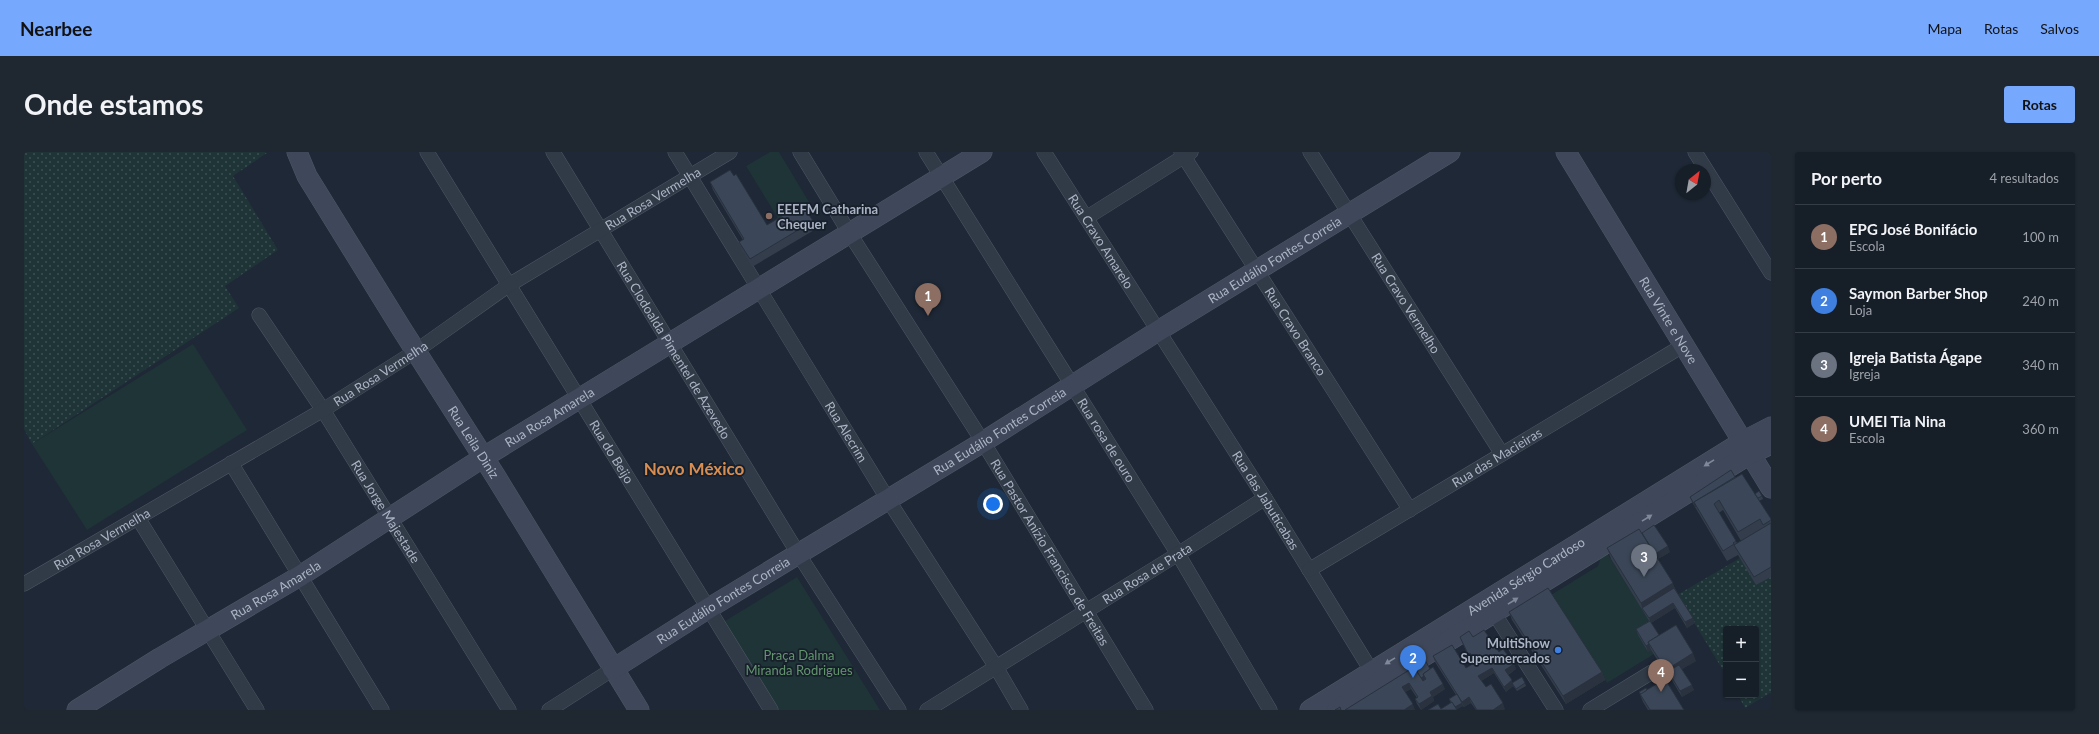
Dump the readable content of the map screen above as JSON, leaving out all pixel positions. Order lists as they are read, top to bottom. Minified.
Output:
{"streets":{"street":["Rua Rosa Vermelha","Rua Cravo Amarelo","Rua Eudálio Fontes Correia","Rua Cravo Vermelho","Rua Vinte e Nove","Rua Cravo Branco","Rua Clodoalda Pimentel de Azevedo","Rua Rosa Amarela","Rua Alecrim","Rua rosa de ouro","Rua Leila Diniz","Rua do Beijo","Rua das Macieiras","Rua das Jabuticabas","Rua Jorge Majestade","Rua Pastor Anízio Francisco de Freitas","Rua Rosa de Prata","Avenida Sérgio Cardoso"]},"crossings":[["Rua Rosa Vermelha","Rua Clodoalda Pimentel de Azevedo"],["Rua Rosa Vermelha","Rua Alecrim"],["Rua Rosa Vermelha","Rua Leila Diniz"],["Rua Rosa Vermelha","Rua do Beijo"],["Rua Rosa Vermelha","Rua Jorge Majestade"],["Rua Cravo Amarelo","Rua Eudálio Fontes Correia"],["Rua Cravo Amarelo","Rua das Jabuticabas"],["Rua Eudálio Fontes Correia","Rua Cravo Vermelho"],["Rua Eudálio Fontes Correia","Rua Cravo Branco"],["Rua Eudálio Fontes Correia","Rua Clodoalda Pimentel de Azevedo"],["Rua Eudálio Fontes Correia","Rua Alecrim"],["Rua Eudálio Fontes Correia","Rua rosa de ouro"],["Rua Eudálio Fontes Correia","Rua Leila Diniz"],["Rua Eudálio Fontes Correia","Rua do Beijo"],["Rua Eudálio Fontes Correia","Rua das Jabuticabas"],["Rua Eudálio Fontes Correia","Rua Pastor Anízio Francisco de Freitas"],["Rua Cravo Vermelho","Rua das Macieiras"],["Rua Vinte e Nove","Rua das Macieiras"],["Rua Vinte e Nove","Avenida Sérgio Cardoso"],["Rua Cravo Branco","Rua das Macieiras"],["Rua Clodoalda Pimentel de Azevedo","Rua Rosa Amarela"],["Rua Rosa Amarela","Rua Alecrim"],["Rua Rosa Amarela","Rua rosa de ouro"],["Rua Rosa Amarela","Rua Leila Diniz"],["Rua Rosa Amarela","Rua do Beijo"],["Rua Rosa Amarela","Rua Jorge Majestade"],["Rua Rosa Amarela","Rua Pastor Anízio Francisco de Freitas"],["Rua Alecrim","Rua Rosa de Prata"],["Rua rosa de ouro","Rua Rosa de Prata"],["Rua das Macieiras","Rua das Jabuticabas"],["Rua das Jabuticabas","Rua Rosa de Prata"],["Rua das Jabuticabas","Avenida Sérgio Cardoso"],["Rua Pastor Anízio Francisco de Freitas","Rua Rosa de Prata"]],"districts":["Novo México"],"parks":["Praça Dalma Miranda Rodrigues"],"places":["EEEFM Catharina Chequer","MultiShow Supermercados"],"north":"top right","page":{"header":"Nearbee","nav":["Mapa","Rotas","Salvos"],"buttons":"Rotas","title":"Onde estamos","heading":["Por perto","4 resultados"],"list":[{"mark":"1","name":"EPG José Bonifácio","note":"Escola","value":"100 m"},{"mark":"2","name":"Saymon Barber Shop","note":"Loja","value":"240 m"},{"mark":"3","name":"Igreja Batista Ágape","note":"Igreja","value":"340 m"},{"mark":"4","name":"UMEI Tia Nina","note":"Escola","value":"360 m"}],"pins":["1","3","2","4"],"map_buttons":["+","−"]}}
